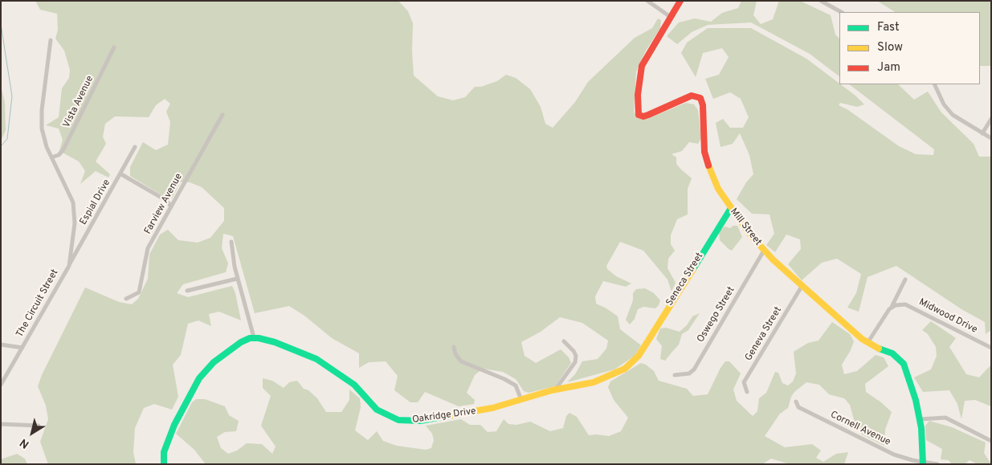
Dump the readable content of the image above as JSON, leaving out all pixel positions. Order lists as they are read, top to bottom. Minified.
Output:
{"streets":{"street":["Vista Avenue","Espial Drive","Farview Avenue","Mill Street","Seneca Street","The Circuit Street","Oswego Street","Midwood Drive","Geneva Street","Oakridge Drive","Cornell Avenue"]},"crossings":[["Vista Avenue","The Circuit Street"],["Espial Drive","The Circuit Street"],["Mill Street","Seneca Street"],["Mill Street","Oswego Street"],["Mill Street","Geneva Street"],["Mill Street","Cornell Avenue"],["Seneca Street","Oakridge Drive"]],"legend":["Fast","Slow","Jam"],"north":"bottom left"}
